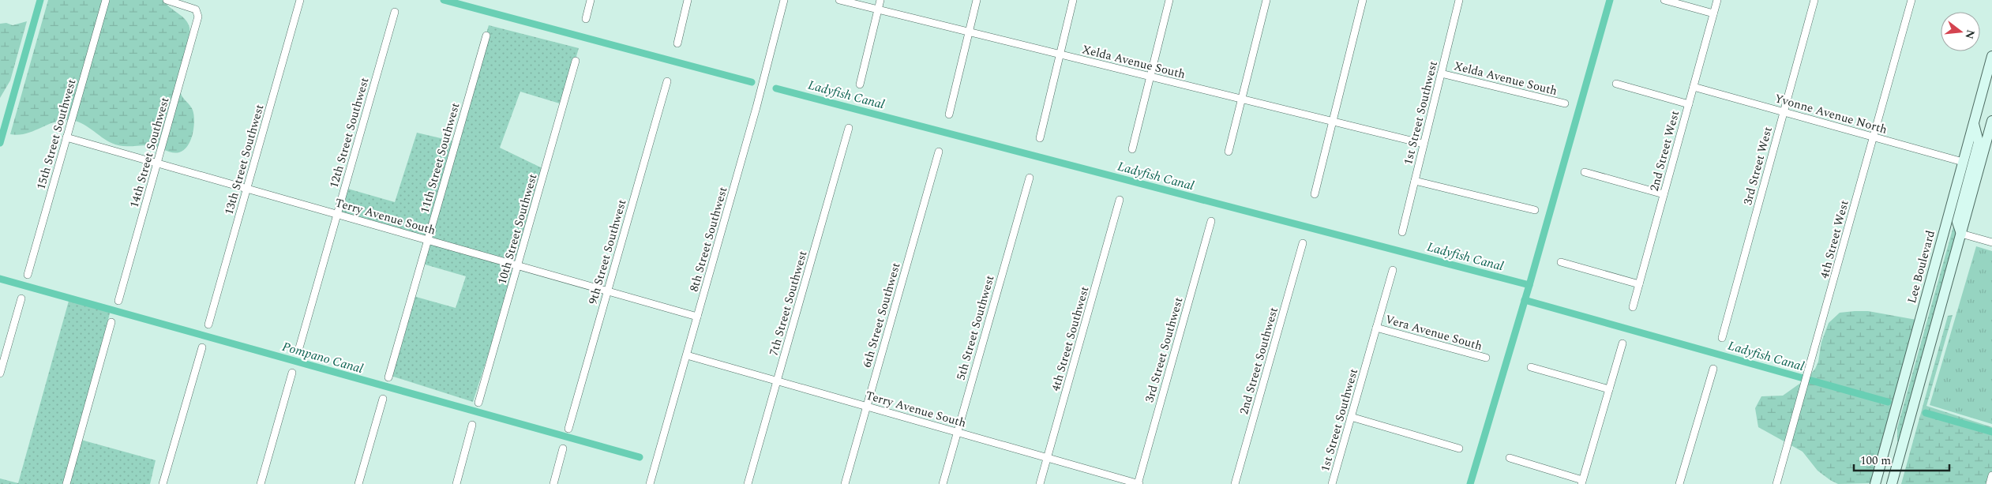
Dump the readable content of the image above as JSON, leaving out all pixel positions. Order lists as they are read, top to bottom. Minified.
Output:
{"streets":{"main road":["Lee Boulevard"],"street":["Xelda Avenue South","1st Street Southwest","Yvonne Avenue North","12th Street Southwest","15th Street Southwest","2nd Street West","14th Street Southwest","11th Street Southwest","13th Street Southwest","3rd Street West","Terry Avenue South","10th Street Southwest","8th Street Southwest","4th Street West","9th Street Southwest","7th Street Southwest","6th Street Southwest","5th Street Southwest","Vera Avenue South","4th Street Southwest","3rd Street Southwest","2nd Street Southwest"]},"crossings":[["Xelda Avenue South","1st Street Southwest"],["1st Street Southwest","Vera Avenue South"],["Yvonne Avenue North","2nd Street West"],["Yvonne Avenue North","3rd Street West"],["Yvonne Avenue North","4th Street West"],["Yvonne Avenue North","Lee Boulevard"],["12th Street Southwest","Terry Avenue South"],["15th Street Southwest","Terry Avenue South"],["14th Street Southwest","Terry Avenue South"],["11th Street Southwest","Terry Avenue South"],["13th Street Southwest","Terry Avenue South"],["Terry Avenue South","10th Street Southwest"],["Terry Avenue South","8th Street Southwest"],["Terry Avenue South","9th Street Southwest"],["Terry Avenue South","7th Street Southwest"],["Terry Avenue South","6th Street Southwest"],["Terry Avenue South","5th Street Southwest"],["Terry Avenue South","4th Street Southwest"],["Terry Avenue South","3rd Street Southwest"]],"water":["Ladyfish Canal","Pompano Canal"],"scale_bar":"100 m","north":"right"}
